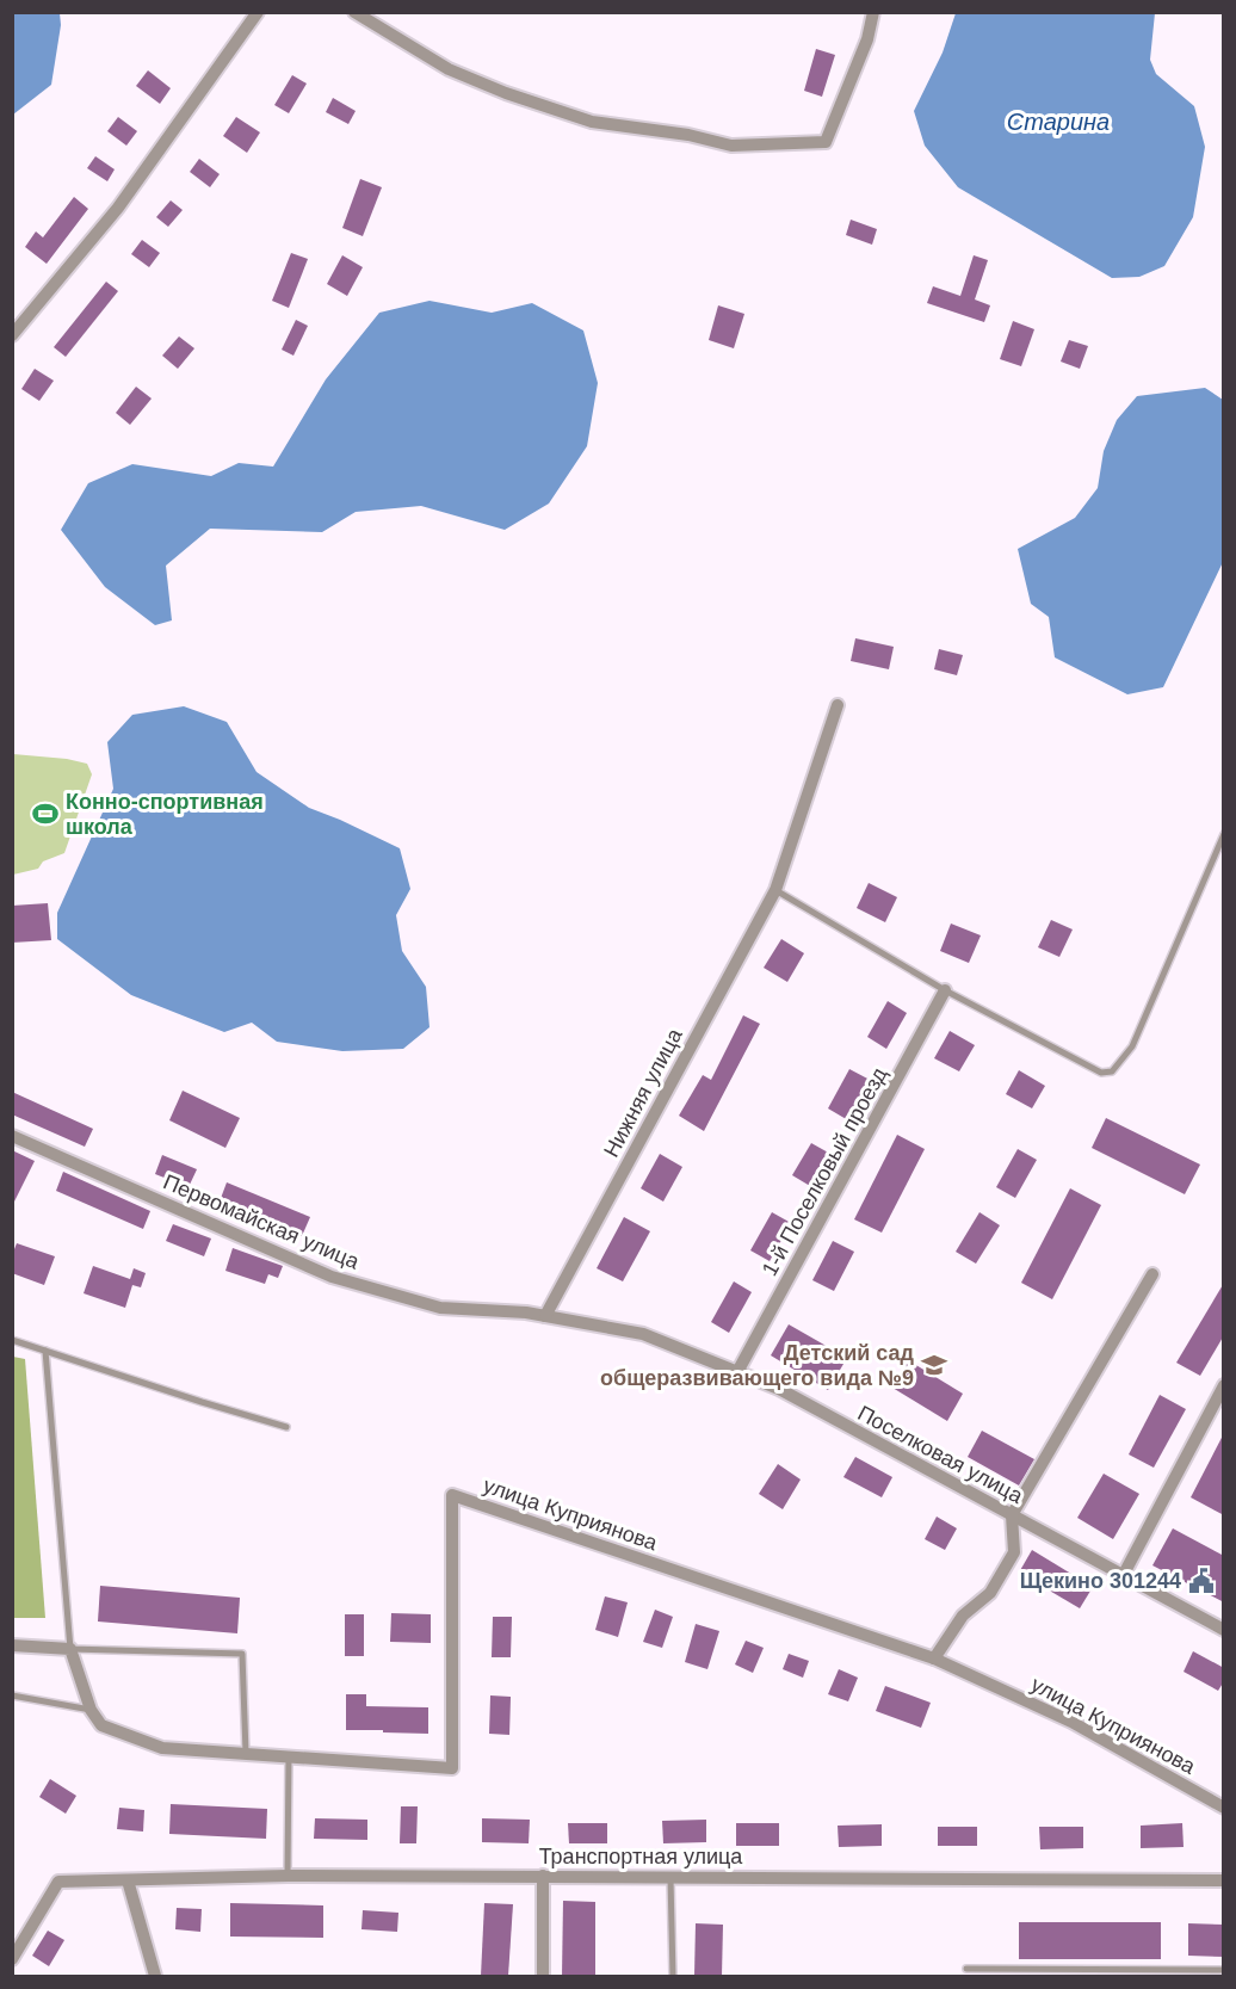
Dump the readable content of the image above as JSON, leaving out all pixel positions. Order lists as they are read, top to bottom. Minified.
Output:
{"streets":{"street":["Нижняя улица","1-й Поселковый проезд","Первомайская улица","Поселковая улица","улица Куприянова","Транспортная улица"]},"crossings":[["Нижняя улица","Первомайская улица"],["Нижняя улица","Поселковая улица"],["1-й Поселковый проезд","Поселковая улица"],["Первомайская улица","Поселковая улица"]],"water":["Cтарина"],"places":{"sports":["Конно-спортивная школа"],"school or university":["Детский сад общеразвивающего вида №9"],"public building":["Щекино 301244"]}}
